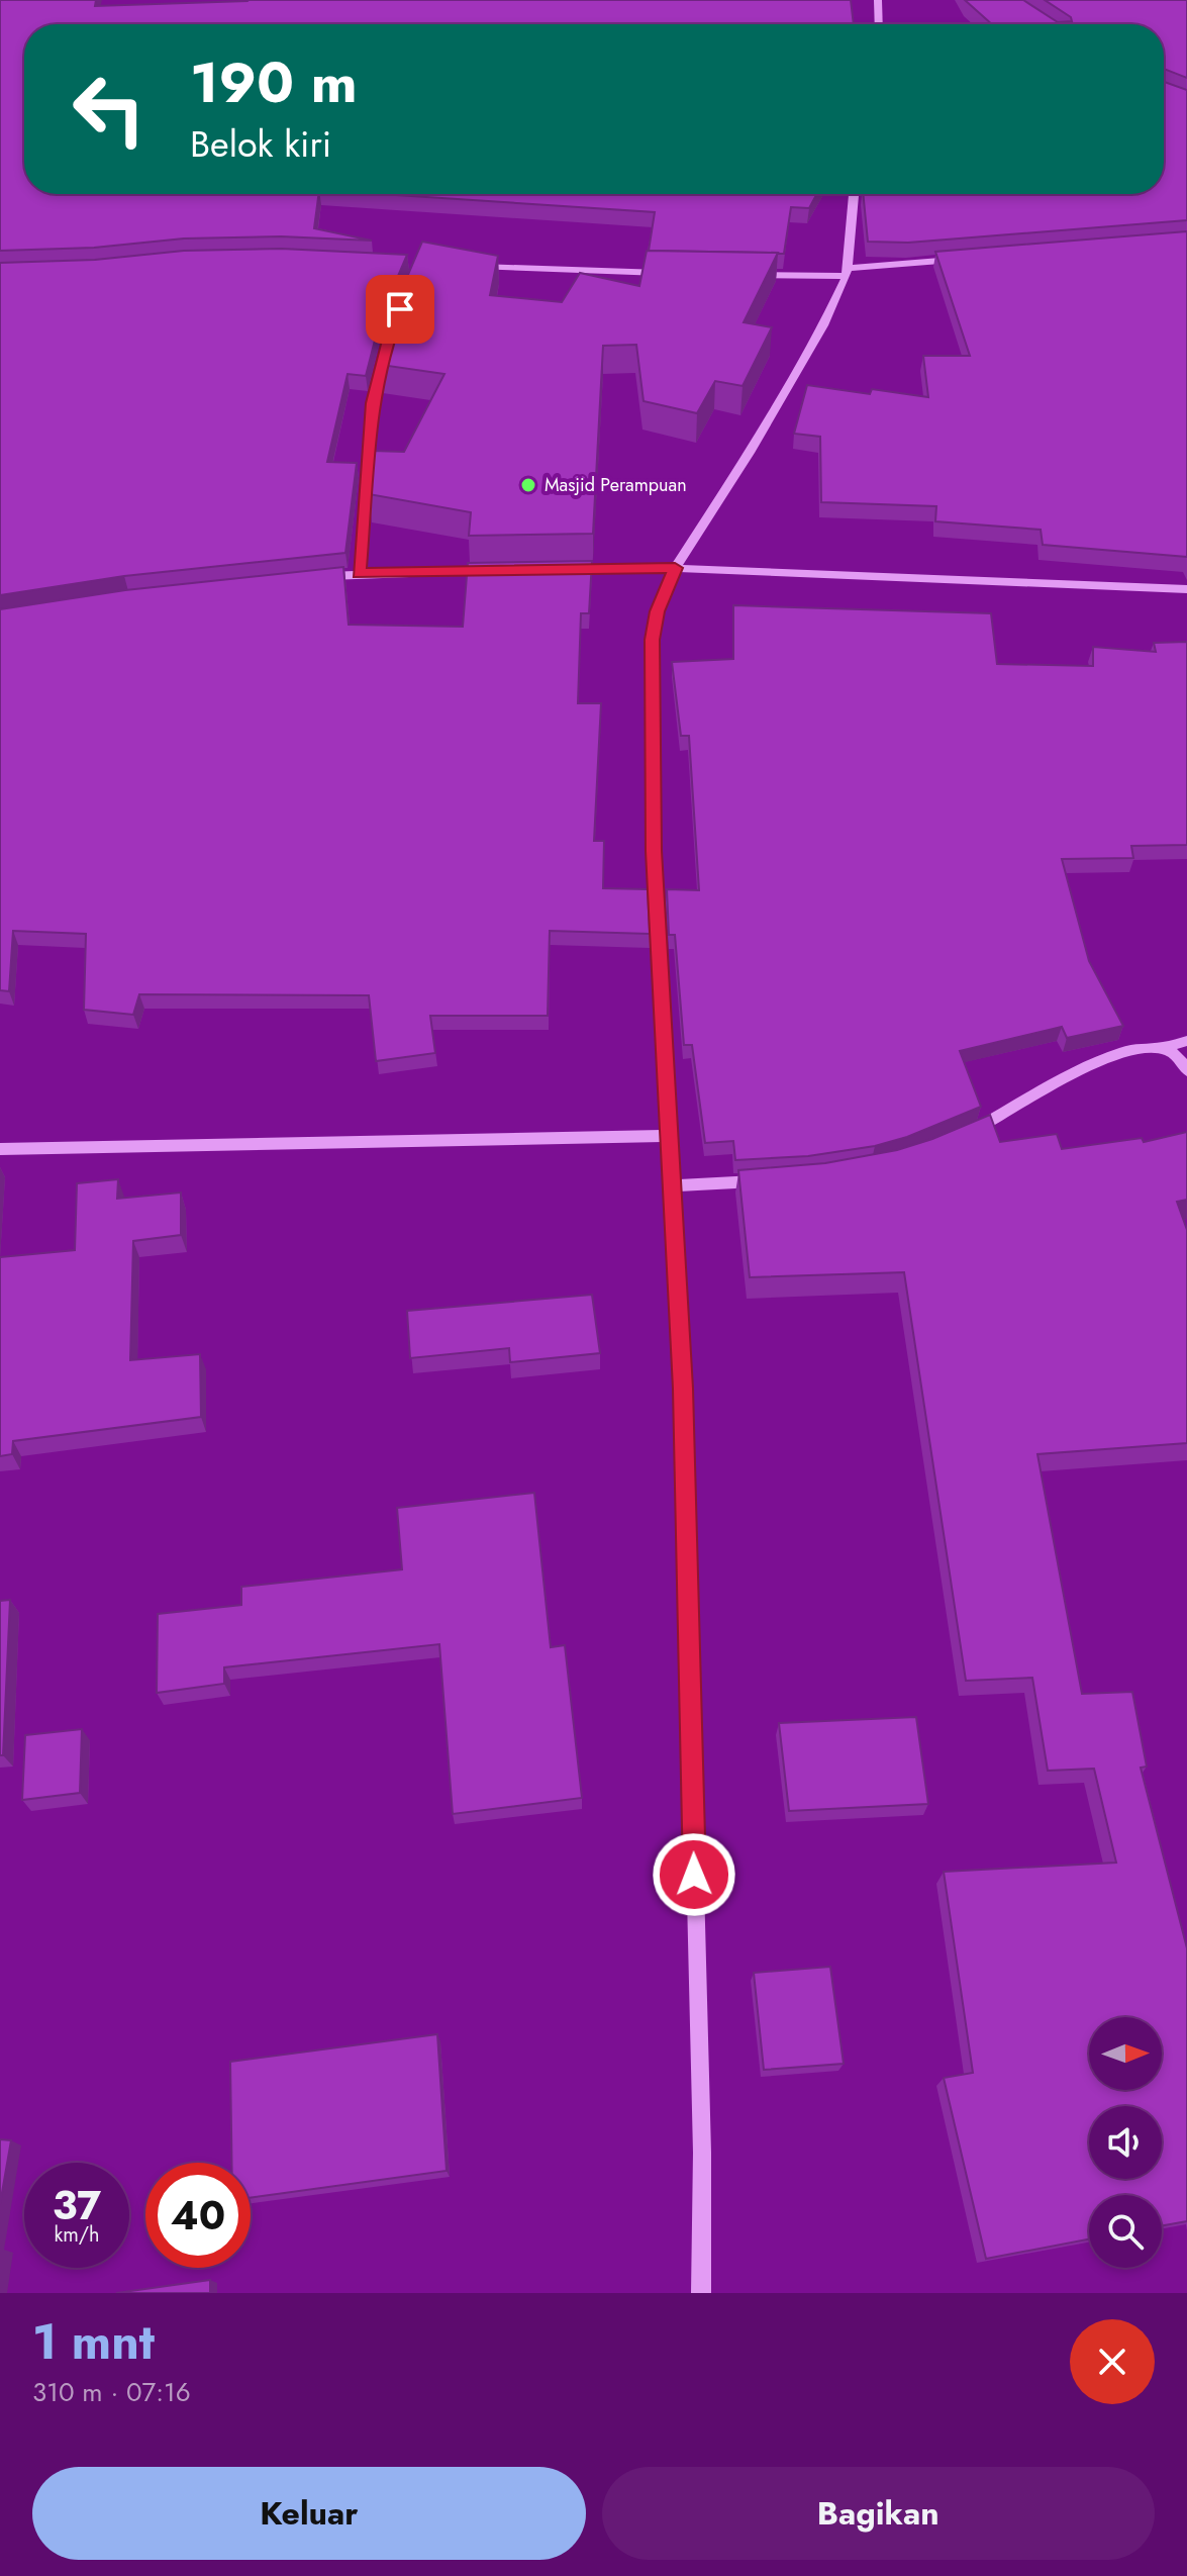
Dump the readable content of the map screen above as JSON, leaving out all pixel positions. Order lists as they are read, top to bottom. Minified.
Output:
{"places":["Masjid Perampuan"],"north":"right","page":{"turn":["190 m","Belok kiri"],"speed":"37 km/h","limit":"40","heading":["1 mnt","310 m · 07:16"],"buttons":["Keluar","Bagikan"]}}
